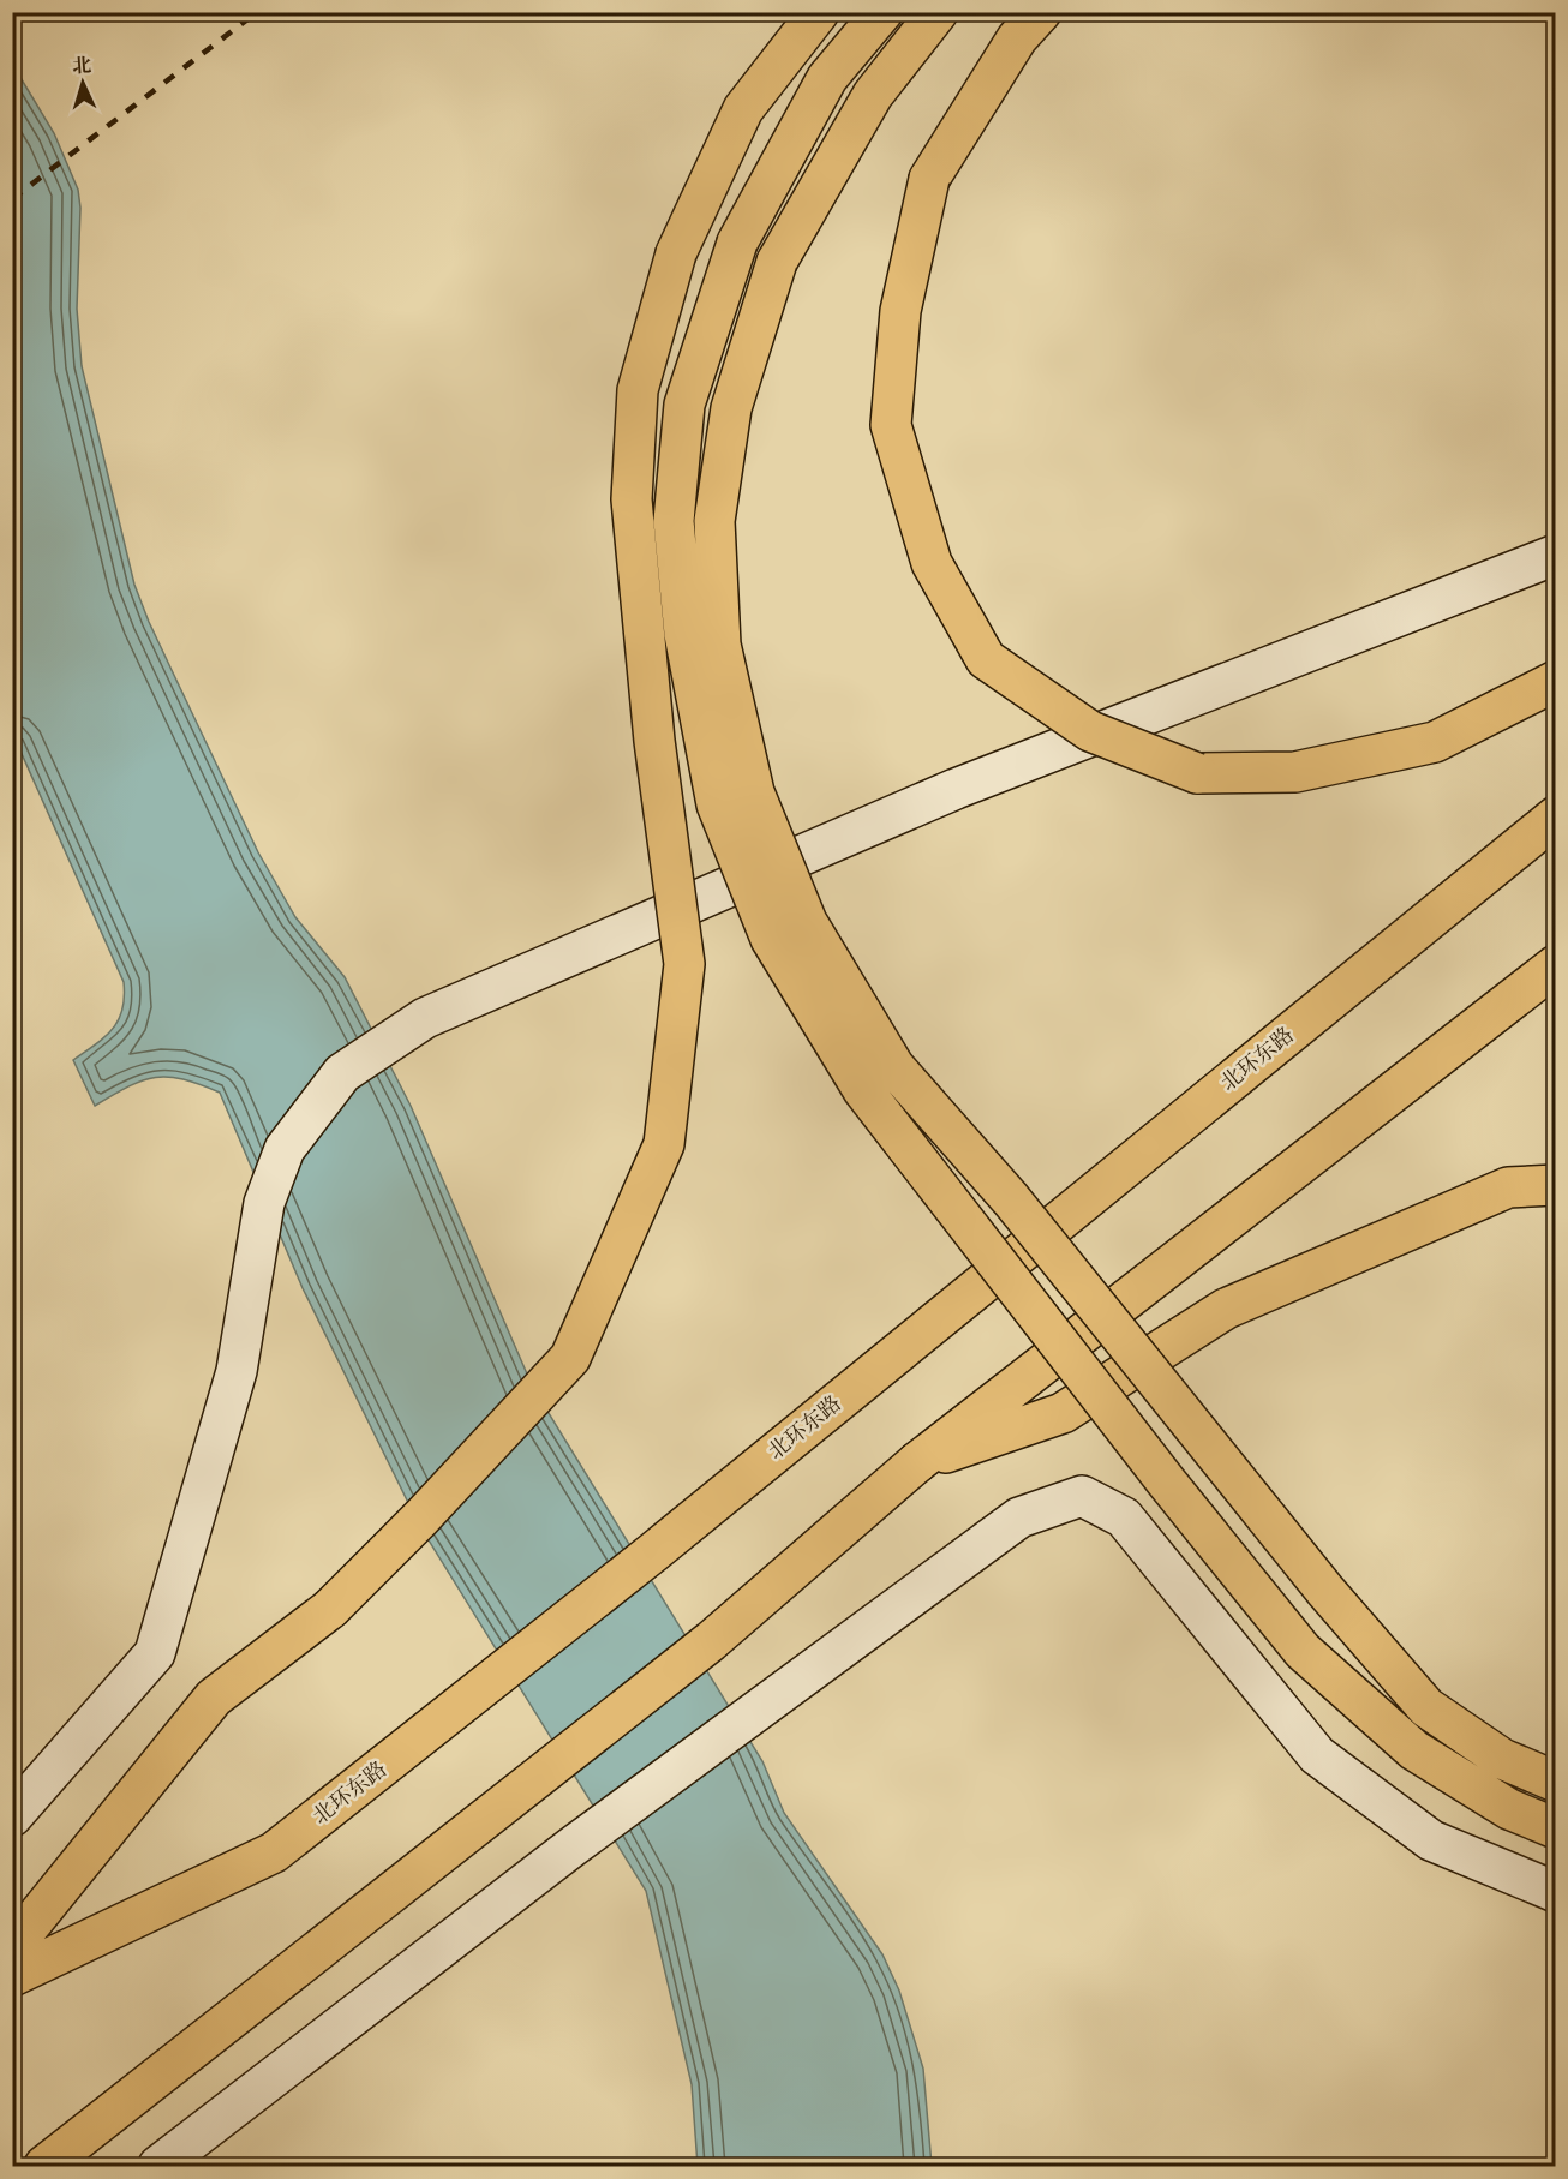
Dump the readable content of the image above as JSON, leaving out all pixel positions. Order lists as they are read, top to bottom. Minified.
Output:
{"streets":{"main road":["北环东路"]},"north":"top"}
